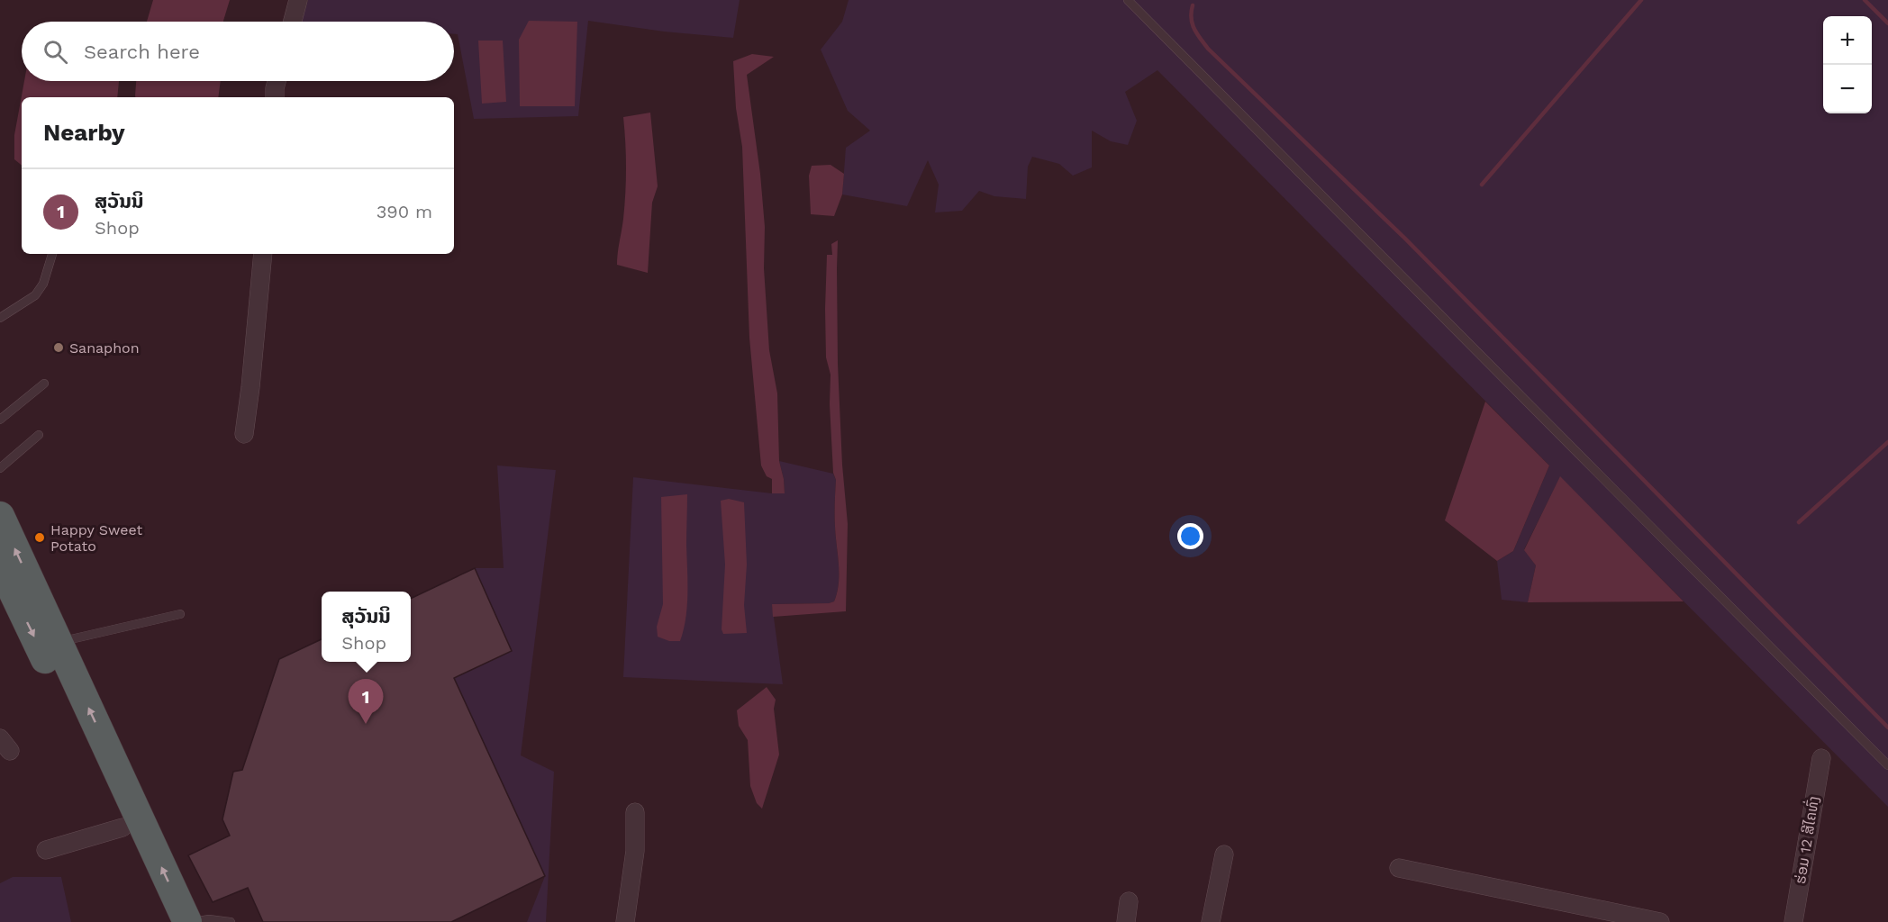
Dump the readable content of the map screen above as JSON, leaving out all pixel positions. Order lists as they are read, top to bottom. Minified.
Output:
{"streets":{"street":["ຮ່ອມ 12 ສີໄຄທົ່ງ"]},"places":["Sanaphon","Happy Sweet Potato"],"page":{"map_buttons":["+","−"],"search":"Search here","heading":"Nearby","list":[{"mark":"1","name":"ສຸວັນນິ","note":"Shop","value":"390 m"}],"popup":["ສຸວັນນິ","Shop"],"pins":"1"}}
